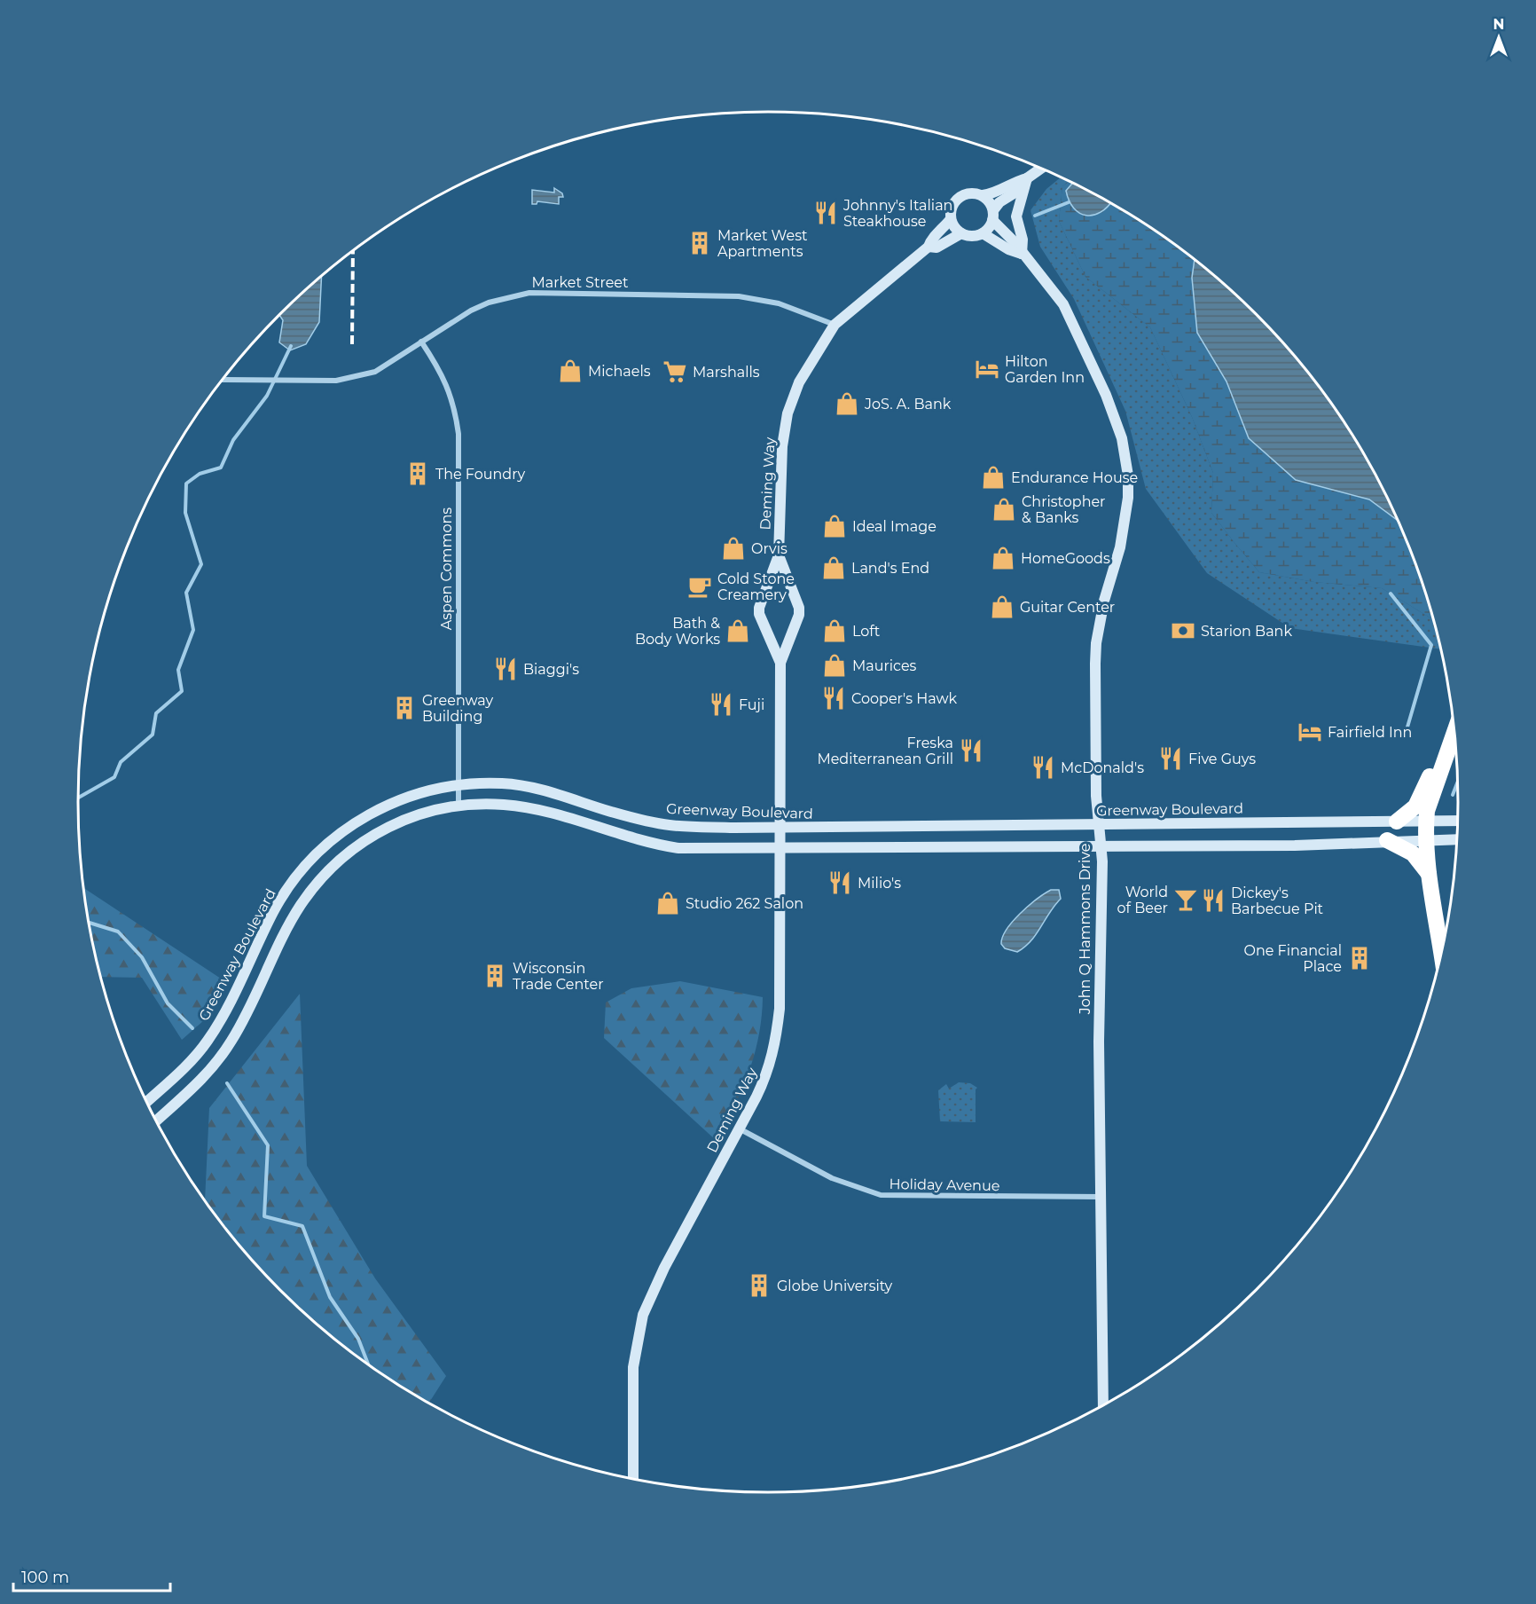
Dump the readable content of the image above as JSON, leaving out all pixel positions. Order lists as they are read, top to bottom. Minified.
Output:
{"streets":{"street":["Market Street","Deming Way","Aspen Commons","Greenway Boulevard","John Q Hammons Drive","Holiday Avenue"]},"crossings":[["Market Street","Deming Way"],["Market Street","Aspen Commons"],["Deming Way","Greenway Boulevard"],["Deming Way","John Q Hammons Drive"],["Deming Way","Holiday Avenue"],["Aspen Commons","Greenway Boulevard"],["Greenway Boulevard","John Q Hammons Drive"],["John Q Hammons Drive","Holiday Avenue"]],"places":{"restaurant":["Johnny's Italian Steakhouse","Biaggi's","Cooper's Hawk","Fuji","Freska Mediterranean Grill","Five Guys","McDonald's","Milio's","Dickey's Barbecue Pit"],"building":["Market West Apartments","The Foundry","Greenway Building","One Financial Place","Wisconsin Trade Center","Globe University"],"hotel":["Hilton Garden Inn","Fairfield Inn"],"shop":["Michaels","JoS. A. Bank","Endurance House","Christopher & Banks","Ideal Image","Orvis","HomeGoods","Land's End","Guitar Center","Bath & Body Works","Loft","Maurices","Studio 262 Salon"],"supermarket":["Marshalls"],"cafe":["Cold Stone Creamery"],"bank":["Starion Bank"],"bar":["World of Beer"]},"scale_bar":"100 m","north":"top"}
